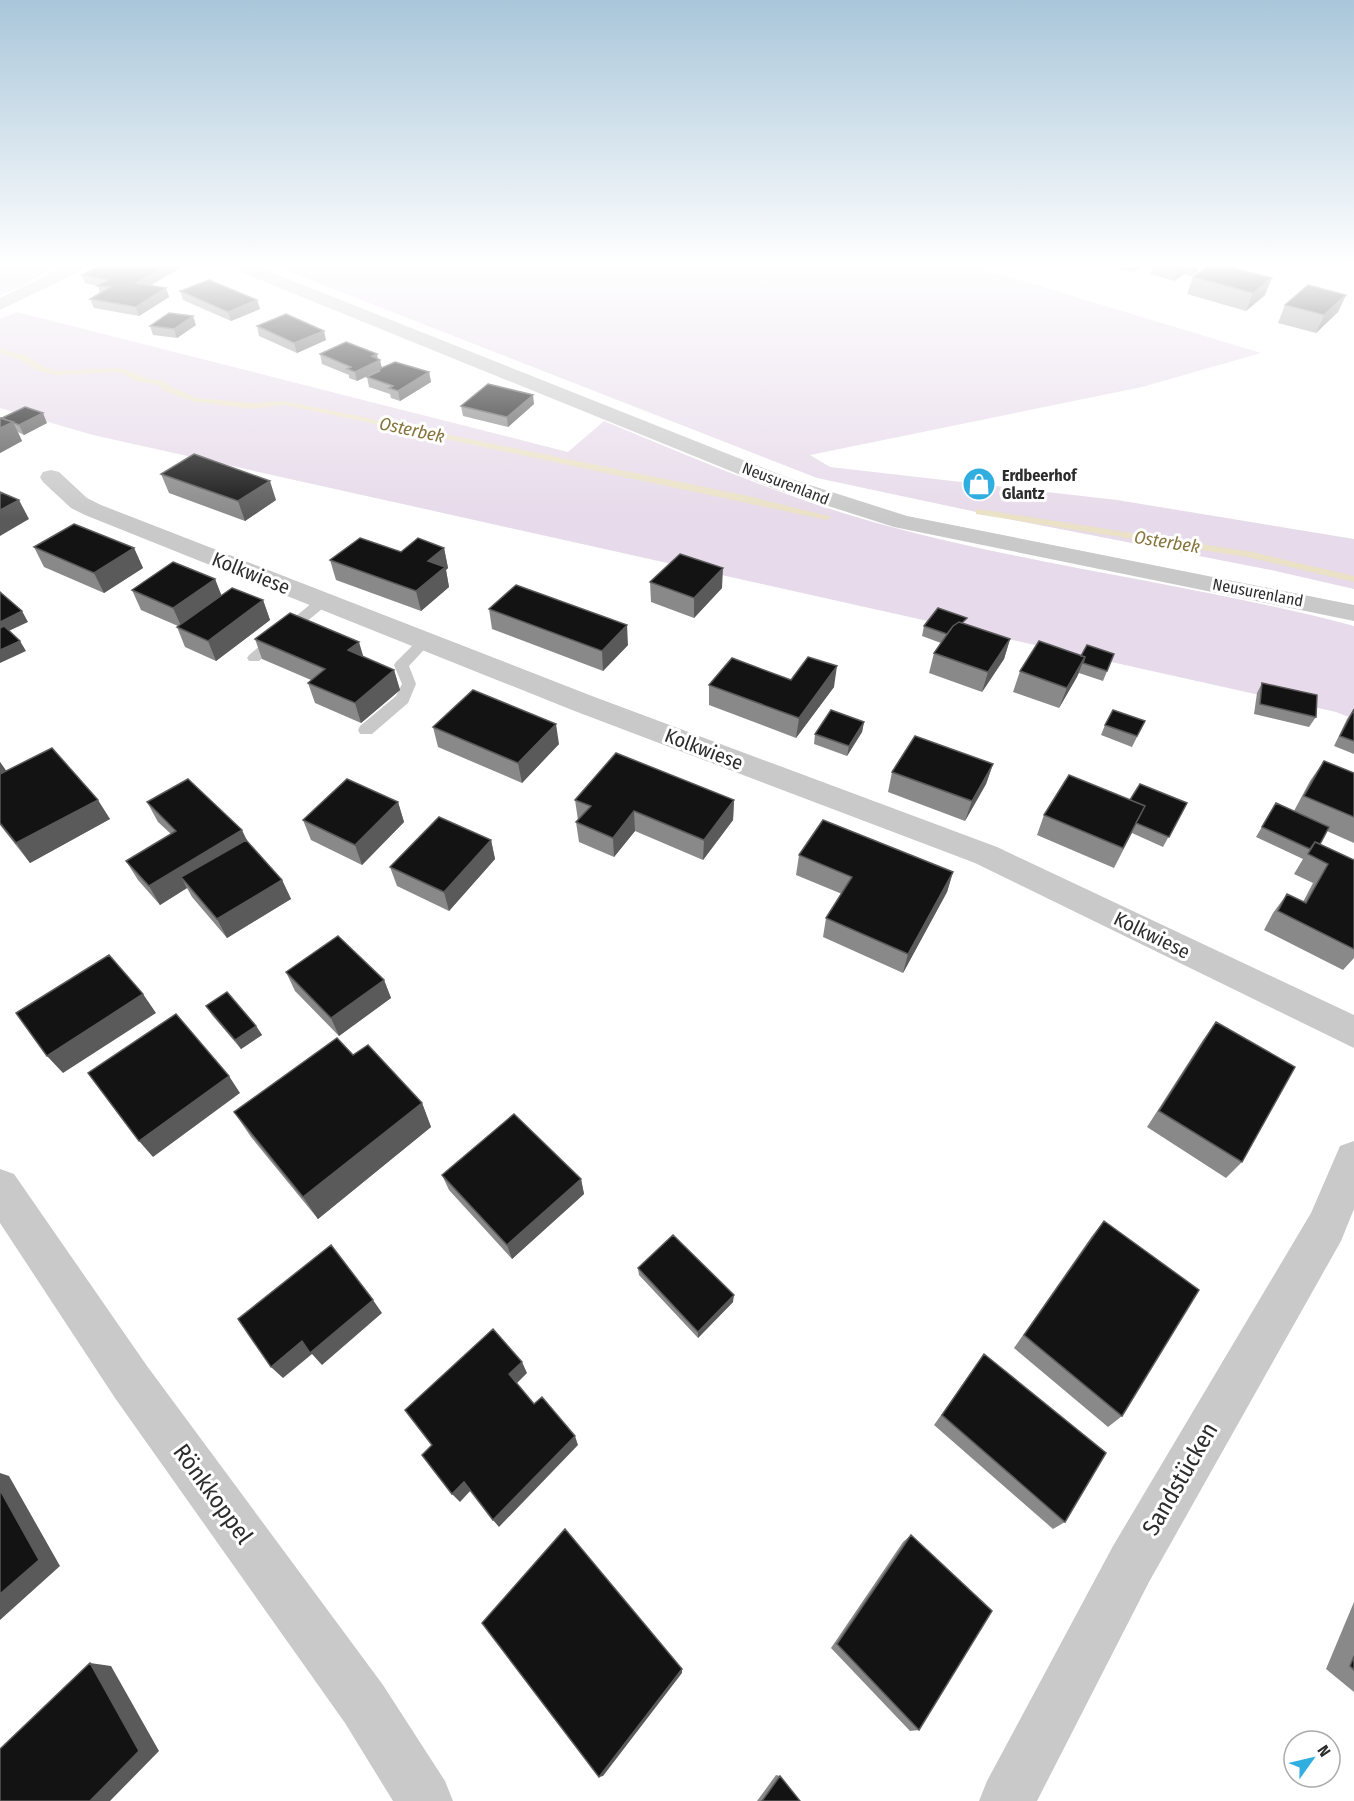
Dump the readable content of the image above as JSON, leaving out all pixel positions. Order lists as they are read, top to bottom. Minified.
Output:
{"streets":{"street":["Neusurenland","Kolkwiese","Sandstücken","Rönkkoppel"]},"water":["Osterbek"],"places":{"shop":["Erdbeerhof Glantz"]},"north":"top right"}
